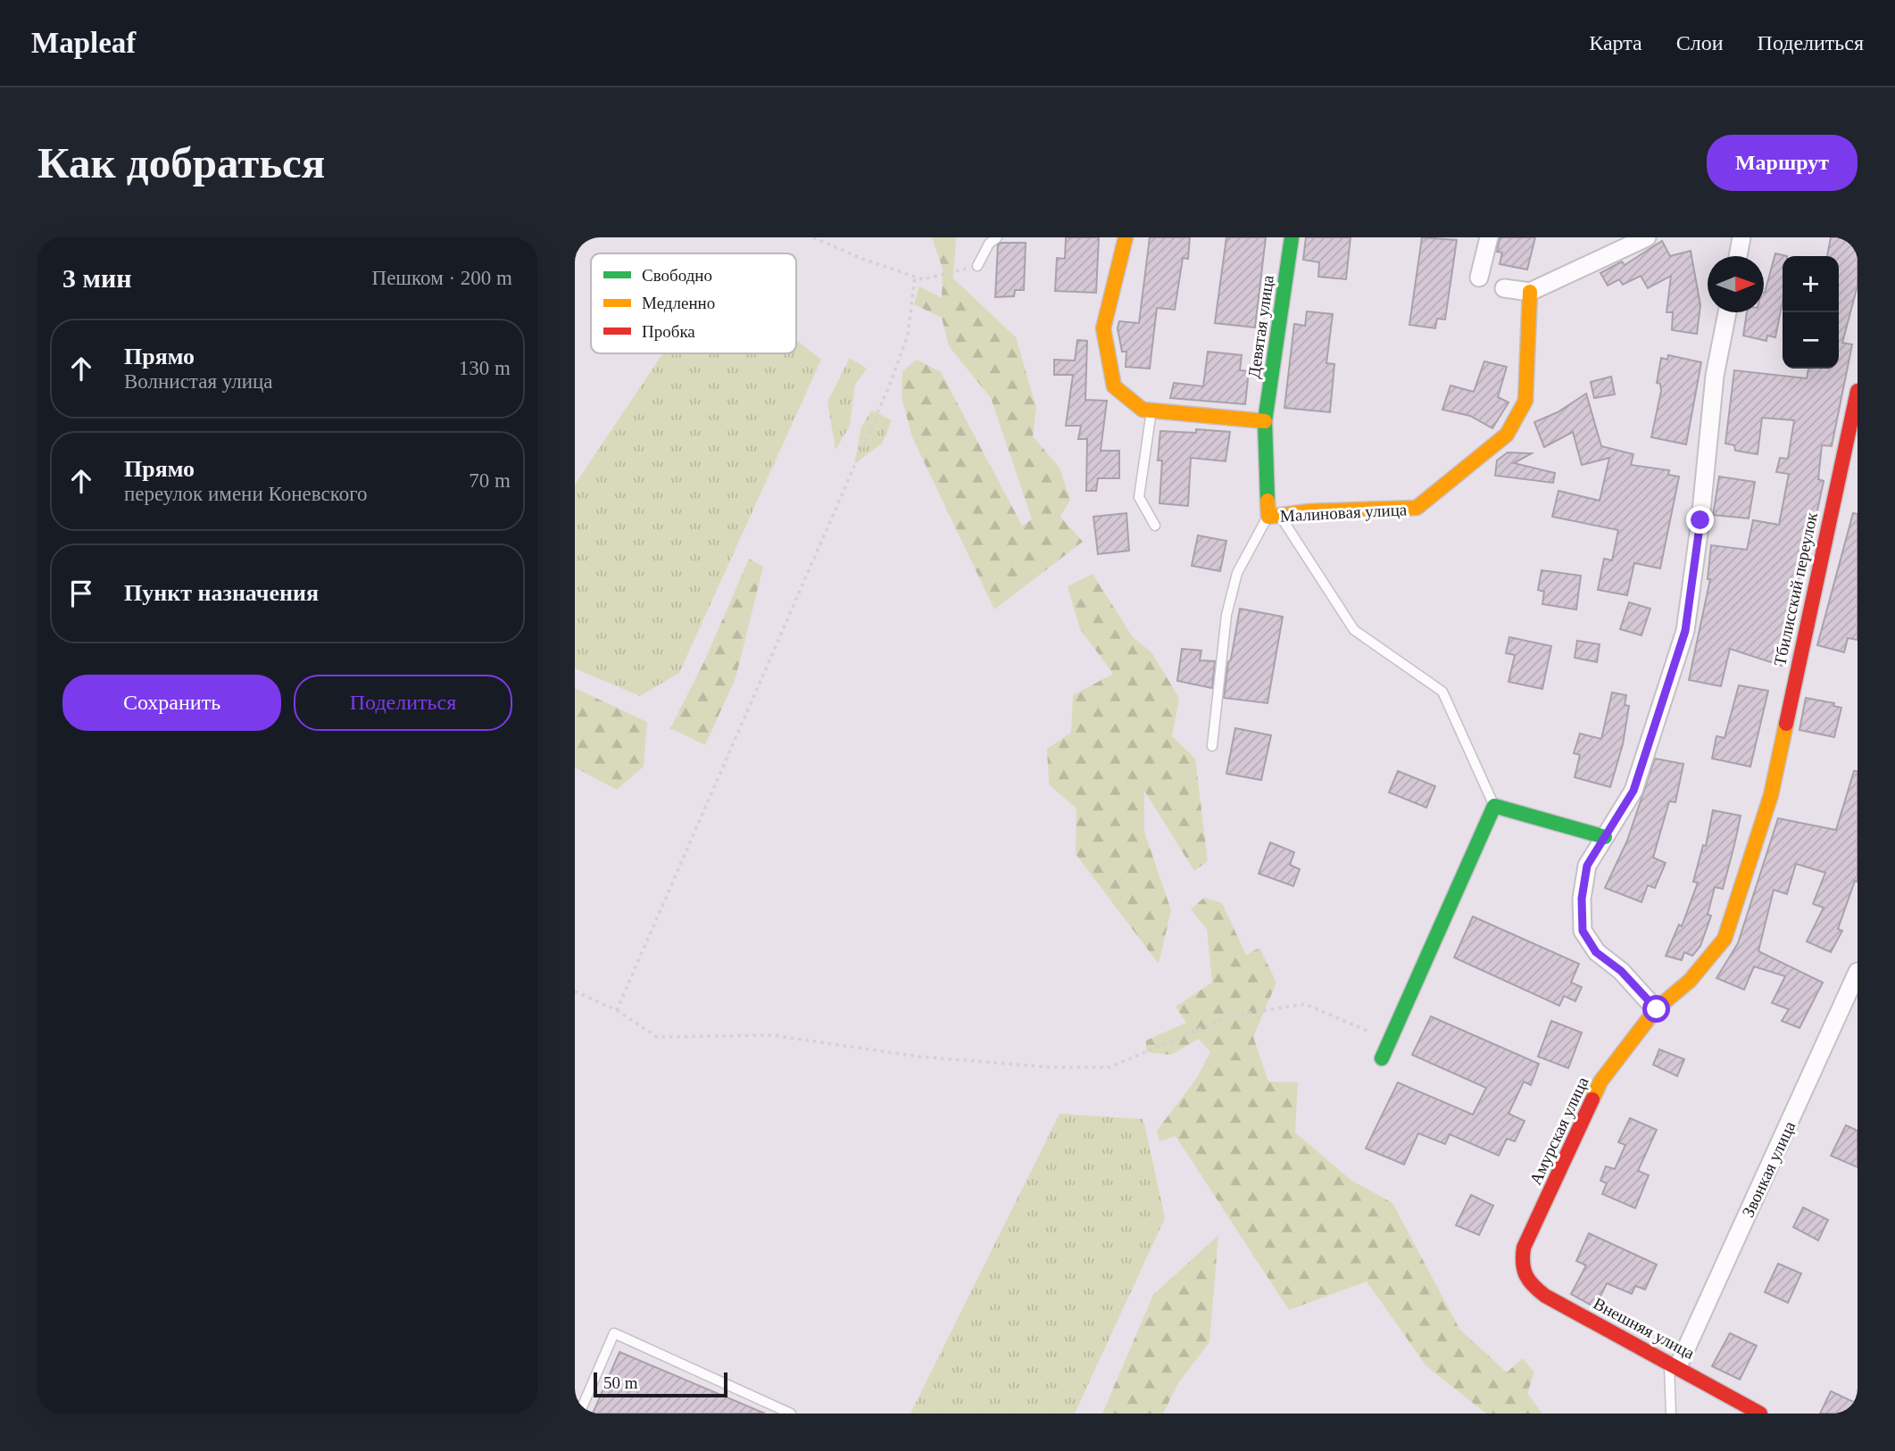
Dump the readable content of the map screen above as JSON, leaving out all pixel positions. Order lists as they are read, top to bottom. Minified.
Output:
{"streets":{"street":["Девятая улица","Малиновая улица","Тбилисский переулок","Амурская улица","Звонкая улица","Внешняя улица"]},"crossings":[["Девятая улица","Малиновая улица"],["Тбилисский переулок","Амурская улица"],["Амурская улица","Внешняя улица"],["Звонкая улица","Внешняя улица"]],"legend":["Свободно","Медленно","Пробка"],"scale_bar":"50 m","north":"right","page":{"header":"Mapleaf","nav":["Карта","Слои","Поделиться"],"buttons":["Маршрут",["Сохранить","Поделиться"]],"title":"Как добраться","heading":["3 мин","Пешком · 200 m"],"map_buttons":["+","−"],"list":[["Прямо","Волнистая улица","130 m"],["Прямо","переулок имени Коневского","70 m"],"Пункт назначения"],"scale":"50 m"}}
